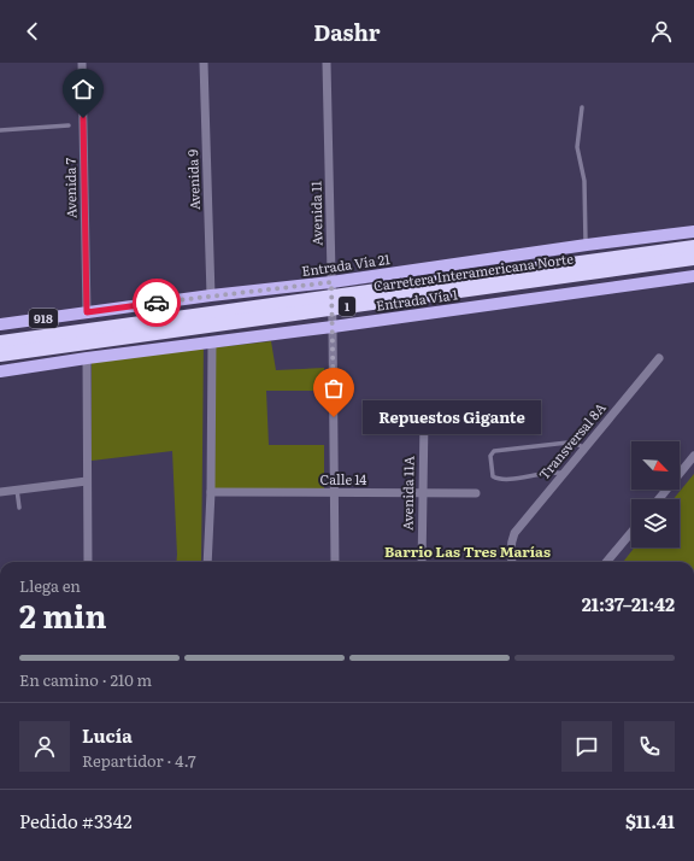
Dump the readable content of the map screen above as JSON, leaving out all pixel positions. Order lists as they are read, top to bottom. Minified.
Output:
{"streets":{"highway":["Carretera Interamericana Norte","1"],"main road":["Entrada Vía 21","Entrada Vía 1","918"],"street":["Avenida 9","Avenida 7","Avenida 11","Transversal 8A","Calle 14","Avenida 11A"]},"crossings":[["Avenida 9","Entrada Vía 21"],["Avenida 7","Entrada Vía 21"],["Avenida 11","Entrada Vía 21"],["Avenida 11","Entrada Vía 1"],["Avenida 11","Calle 14"],["Calle 14","Avenida 11A"]],"districts":["Barrio Las Tres Marías"],"places":["Repuestos Gigante"],"north":"bottom right","page":{"header":"Dashr","bubble":"Repuestos Gigante","heading":["2 min","Llega en","21:37–21:42"],"panel":["Lucía","Repartidor · 4.7","Pedido #3342","$11.41"],"bar":"En camino · 210 m"}}
